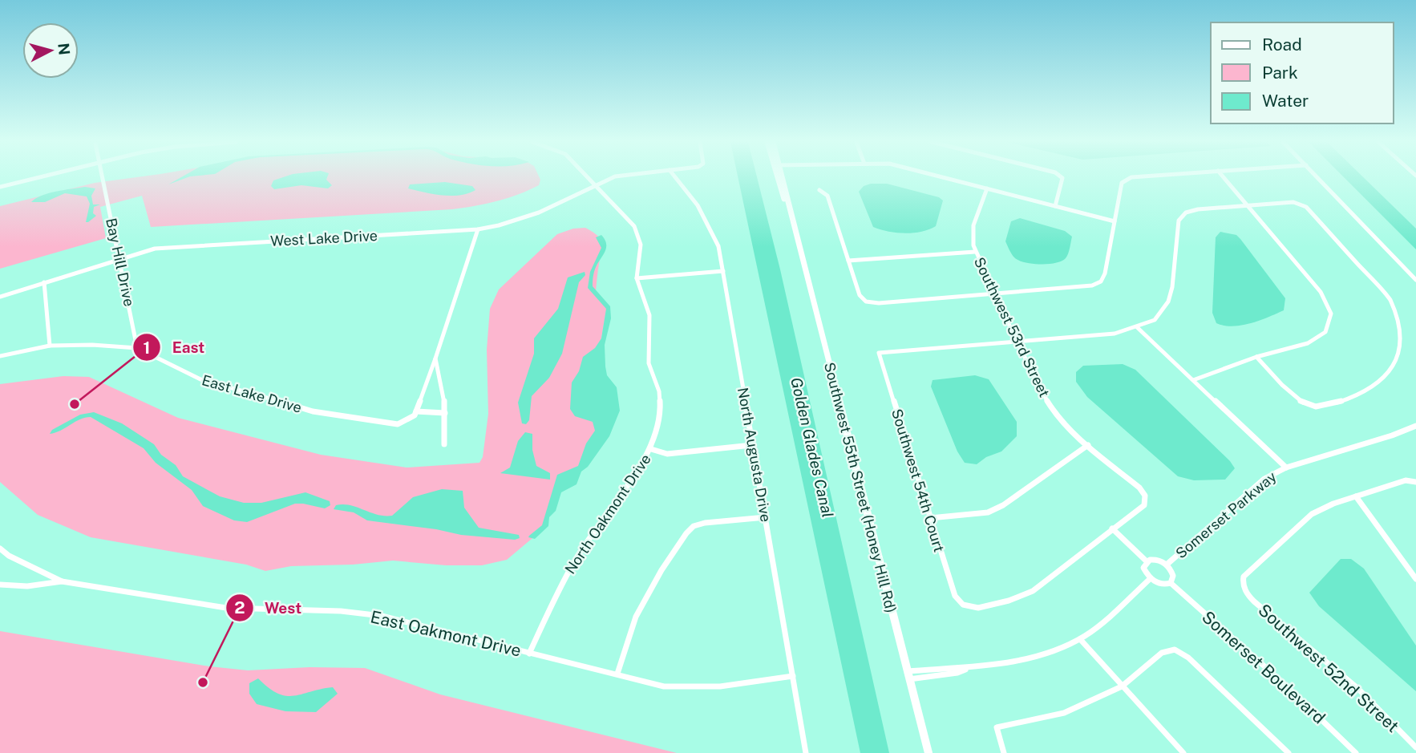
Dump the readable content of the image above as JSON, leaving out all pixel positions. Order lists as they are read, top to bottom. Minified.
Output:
{"streets":{"street":["West Lake Drive","Bay Hill Drive","Southwest 53rd Street","East Lake Drive","North Augusta Drive","Southwest 54th Court","Southwest 55th Street (Honey Hill Rd)","North Oakmont Drive","Somerset Parkway","East Oakmont Drive","Somerset Boulevard","Southwest 52nd Street"]},"crossings":[["West Lake Drive","Bay Hill Drive"],["West Lake Drive","North Oakmont Drive"],["Bay Hill Drive","East Lake Drive"],["Southwest 53rd Street","Southwest 54th Court"],["North Augusta Drive","East Oakmont Drive"],["North Oakmont Drive","East Oakmont Drive"],["Somerset Parkway","Somerset Boulevard"]],"water":["Golden Glades Canal"],"places":["East","West"],"legend":["Road","Park","Water"],"north":"right"}
